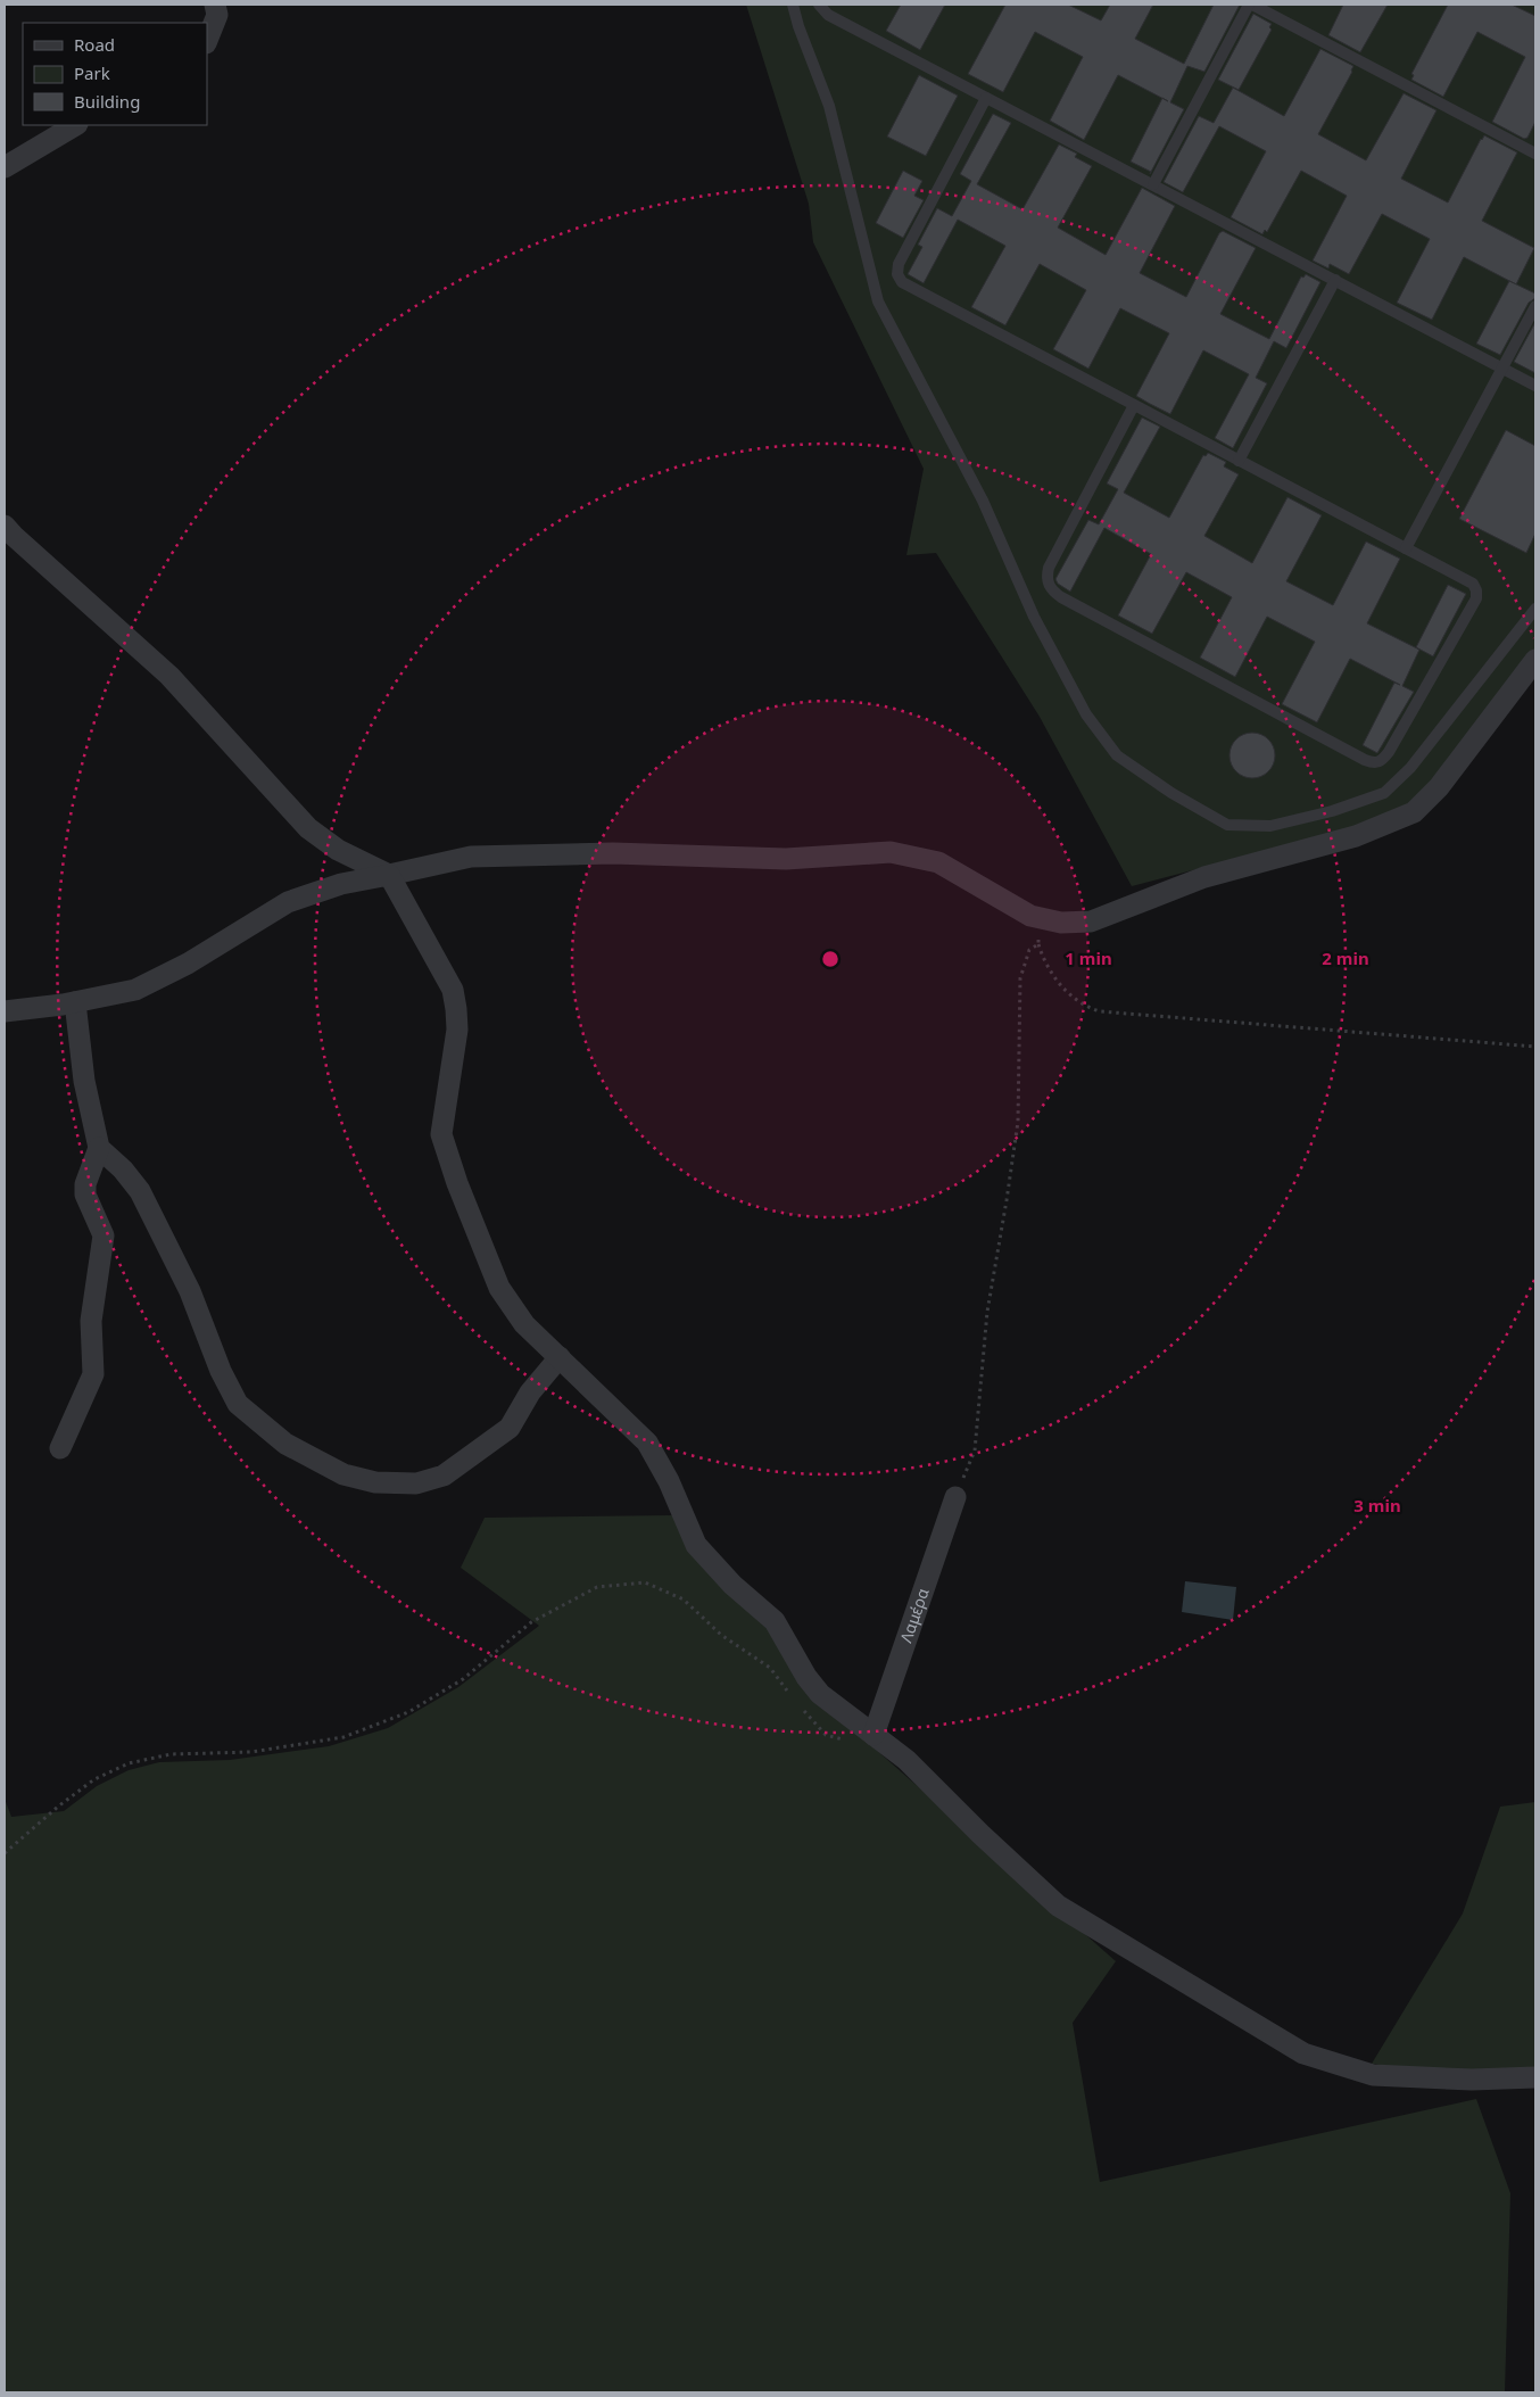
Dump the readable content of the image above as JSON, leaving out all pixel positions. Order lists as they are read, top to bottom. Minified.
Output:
{"streets":{"street":["Λαμέρα"]},"legend":["Road","Park","Building"],"rings":["1 min","2 min","3 min"]}
